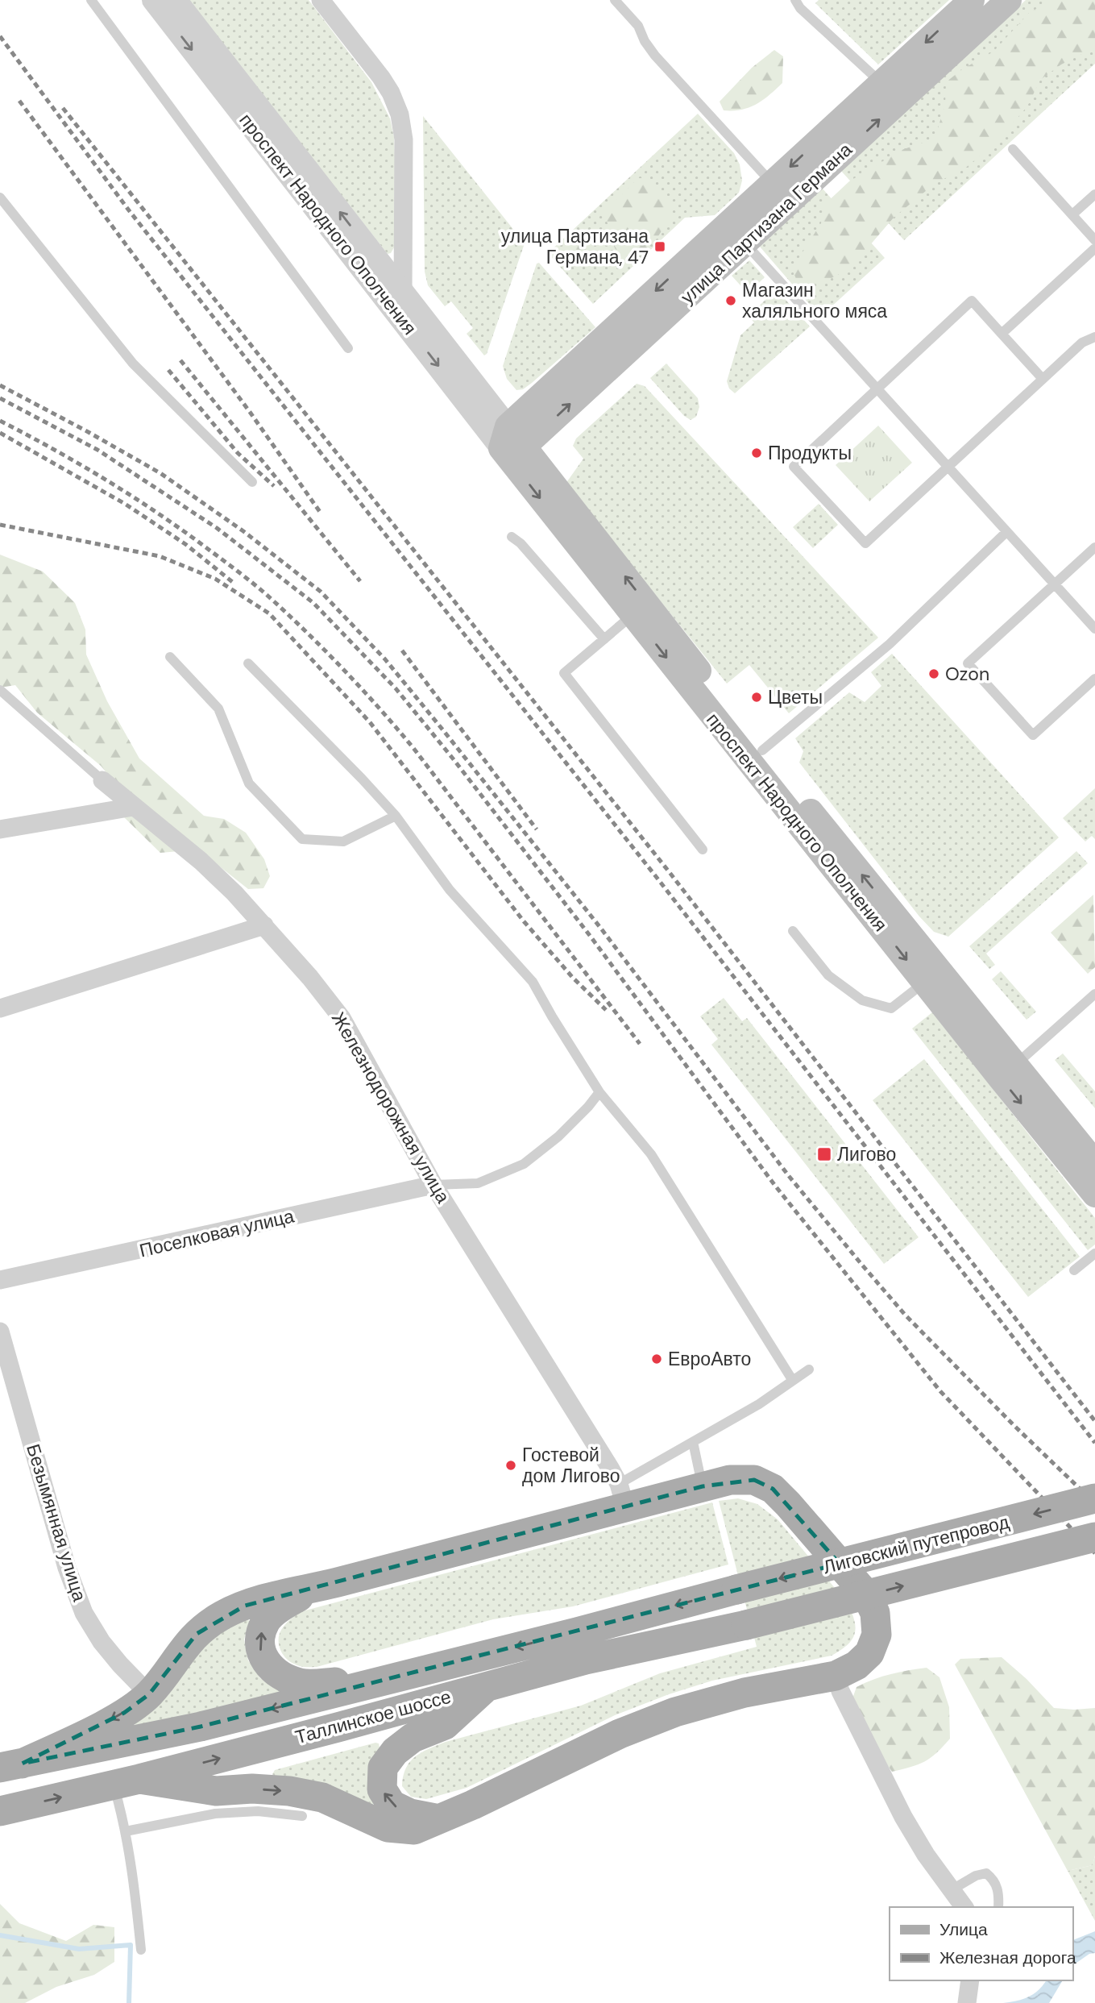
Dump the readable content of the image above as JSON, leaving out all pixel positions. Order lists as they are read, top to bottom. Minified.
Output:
{"streets":{"main road":["улица Партизана Германа","проспект Народного Ополчения","Лиговский путепровод","Таллинское шоссе"],"street":["Железнодорожная улица","Поселковая улица","Безымянная улица"]},"crossings":[["улица Партизана Германа","проспект Народного Ополчения"],["Железнодорожная улица","Поселковая улица"],["Лиговский путепровод","Таллинское шоссе"]],"places":{"transit":["улица Партизана Германа, 47","Лигово"],"other":["Магазин халяльного мяса","Продукты","Ozon","Цветы","ЕвроАвто","Гостевой дом Лигово"]},"legend":["Улица","Железная дорога"]}
